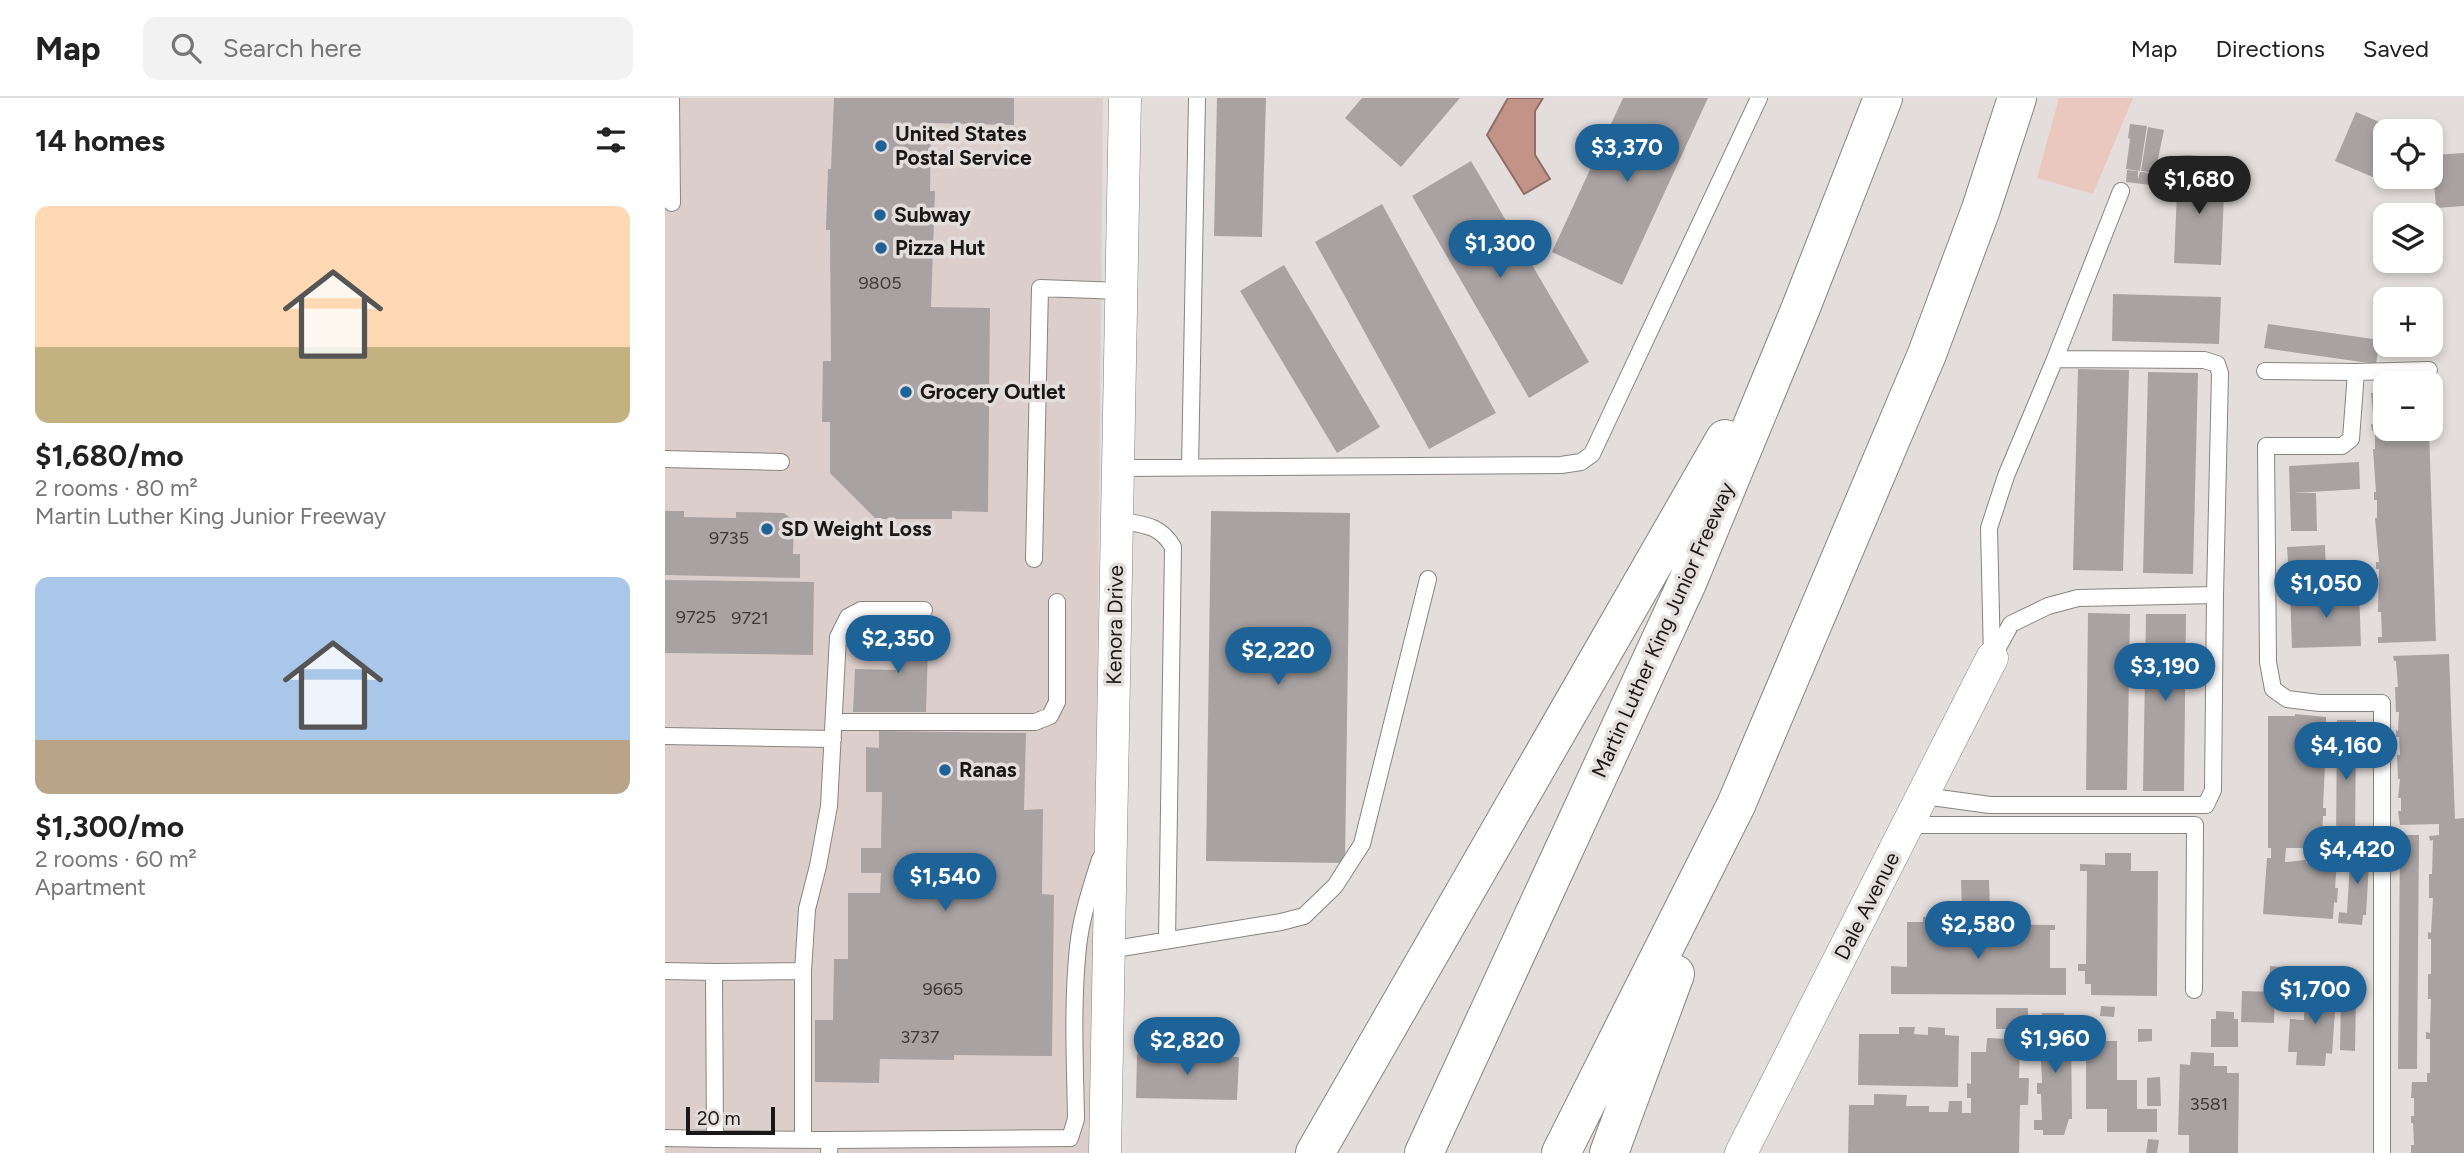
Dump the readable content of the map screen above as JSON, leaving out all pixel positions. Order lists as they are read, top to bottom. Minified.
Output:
{"streets":{"highway":["Martin Luther King Junior Freeway"],"street":["Kenora Drive","Dale Avenue"]},"places":["United States Postal Service","Subway","Pizza Hut","Grocery Outlet","SD Weight Loss","Ranas"],"house_numbers":["9805","9735","9725","9721","9665","3737","3581"],"scale_bar":"20 m","page":{"header":"Map","search":"Search here","nav":["Map","Directions","Saved"],"heading":"14 homes","map_buttons":["+","−"],"price":["$3,370","$1,680","$1,300","$1,050","$2,350","$2,220","$3,190","$4,160","$4,420","$1,540","$2,580","$1,700","$1,960","$2,820"],"list":[{"name":"$1,680/mo","note":"2 rooms · 80 m² · Martin Luther King Junior Freeway"},{"name":"$1,300/mo","note":"2 rooms · 60 m² · Apartment"}],"scale":"20 m"}}
